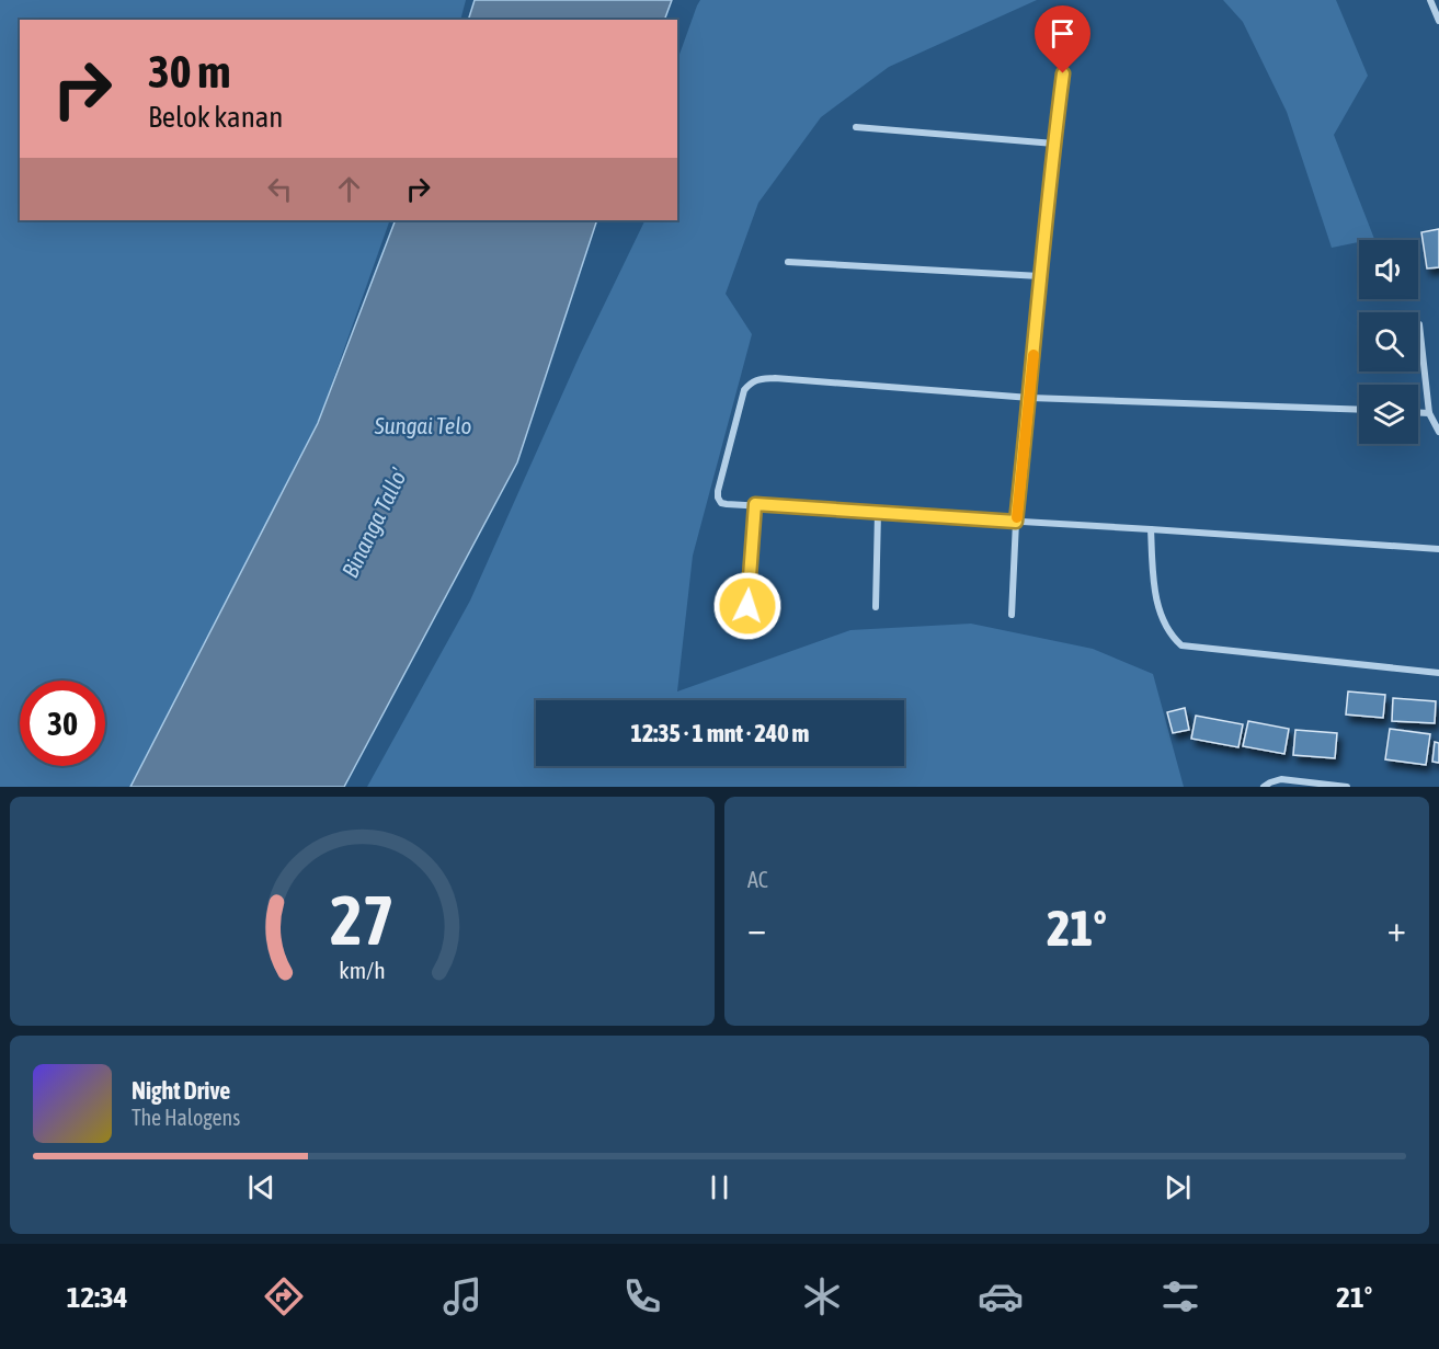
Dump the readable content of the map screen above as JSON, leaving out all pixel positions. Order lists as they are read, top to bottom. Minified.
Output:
{"water":["Sungai Telo","Binanga Tallo'"],"page":{"turn":["30 m","Belok kanan"],"limit":"30","trip":"12:35 · 1 mnt · 240 m","tile":"AC","heat":["−","21°","+"],"song":["Night Drive","The Halogens"],"tabs":["12:34","21°"],"gauge":["27","km/h"]}}
